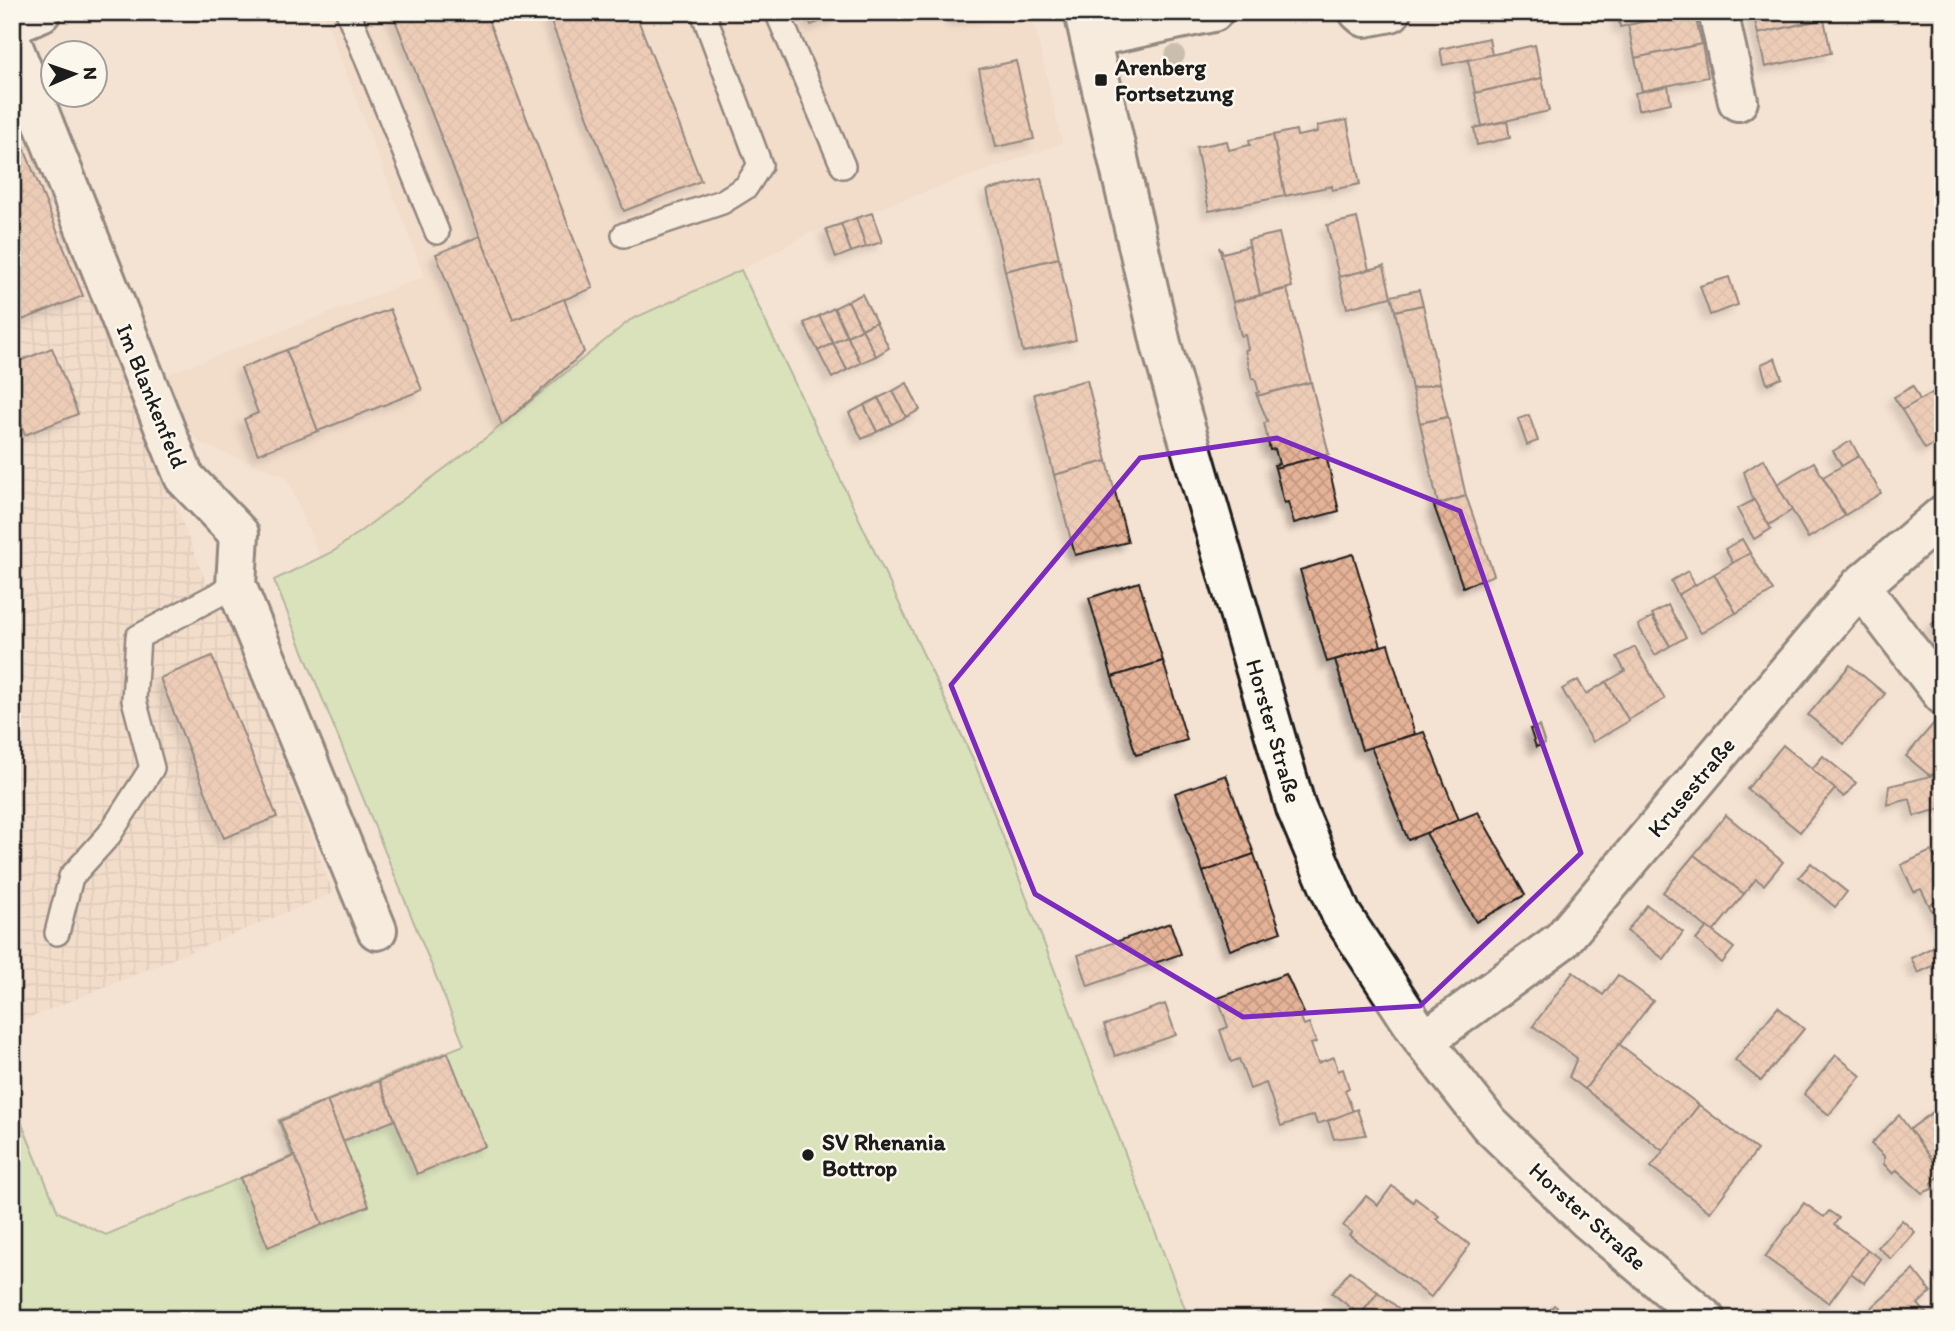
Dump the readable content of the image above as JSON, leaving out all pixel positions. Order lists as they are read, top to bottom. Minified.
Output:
{"streets":{"street":["Im Blankenfeld","Horster Straße","Krusestraße"]},"crossings":[["Horster Straße","Krusestraße"]],"places":{"transit":["Arenberg Fortsetzung"],"other":["SV Rhenania Bottrop"]},"north":"right"}
